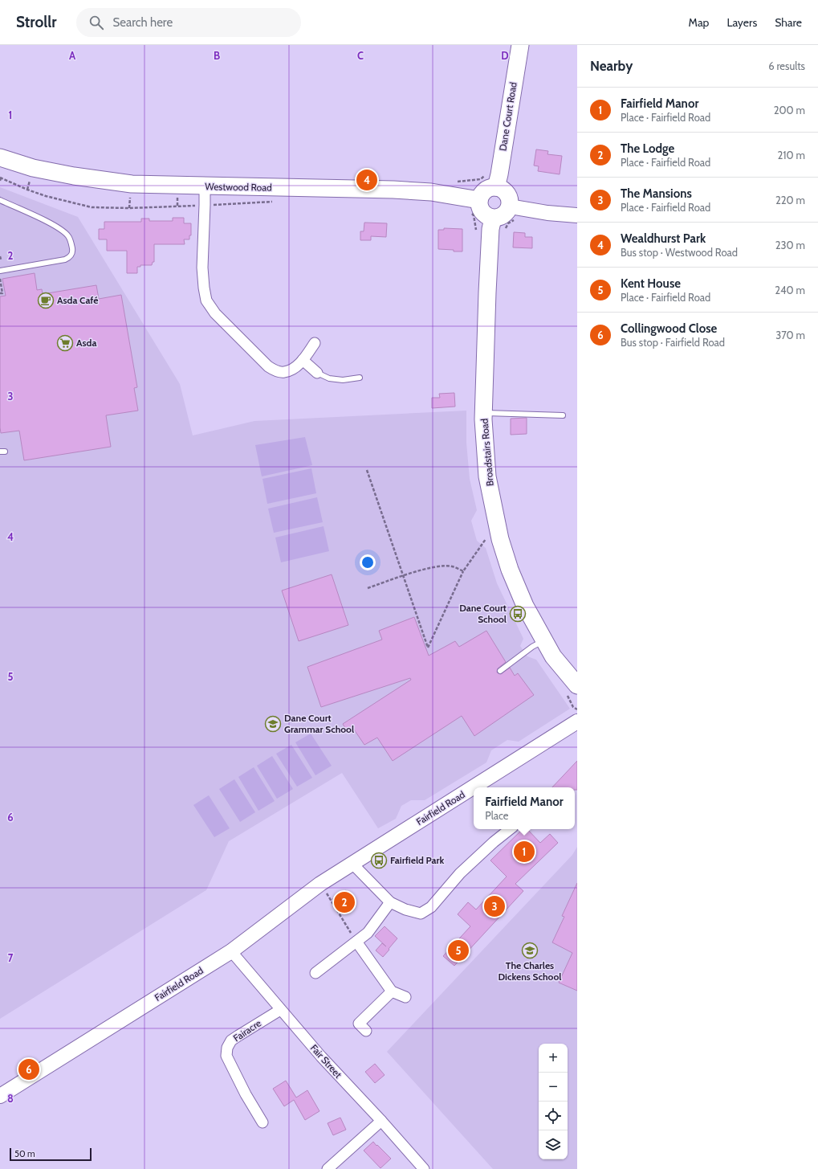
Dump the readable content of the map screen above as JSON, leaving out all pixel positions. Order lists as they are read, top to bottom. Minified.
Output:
{"streets":{"main road":["Dane Court Road","Westwood Road","Broadstairs Road"],"street":["Fairfield Road","Fairacre","Fair Street"]},"crossings":[["Dane Court Road","Westwood Road"],["Dane Court Road","Broadstairs Road"],["Westwood Road","Broadstairs Road"],["Fairfield Road","Fair Street"],["Fairacre","Fair Street"]],"places":{"cafe":["Asda Café"],"supermarket":["Asda"],"bus stop":["Dane Court School","Fairfield Park"],"school or university":["Dane Court Grammar School","The Charles Dickens School"]},"scale_bar":"50 m","page":{"header":"Strollr","search":"Search here","nav":["Map","Layers","Share"],"heading":["Nearby","6 results"],"list":[{"mark":"1","name":"Fairfield Manor","note":"Place · Fairfield Road","value":"200 m"},{"mark":"2","name":"The Lodge","note":"Place · Fairfield Road","value":"210 m"},{"mark":"3","name":"The Mansions","note":"Place · Fairfield Road","value":"220 m"},{"mark":"4","name":"Wealdhurst Park","note":"Bus stop · Westwood Road","value":"230 m"},{"mark":"5","name":"Kent House","note":"Place · Fairfield Road","value":"240 m"},{"mark":"6","name":"Collingwood Close","note":"Bus stop · Fairfield Road","value":"370 m"}],"pins":["4","1","2","3","5","6"],"popup":["Fairfield Manor","Place"],"map_buttons":["+","−"],"scale":"50 m"},"grid":{"columns":["A","B","C","D"],"rows":["1","2","3","4","5","6","7","8"]}}
